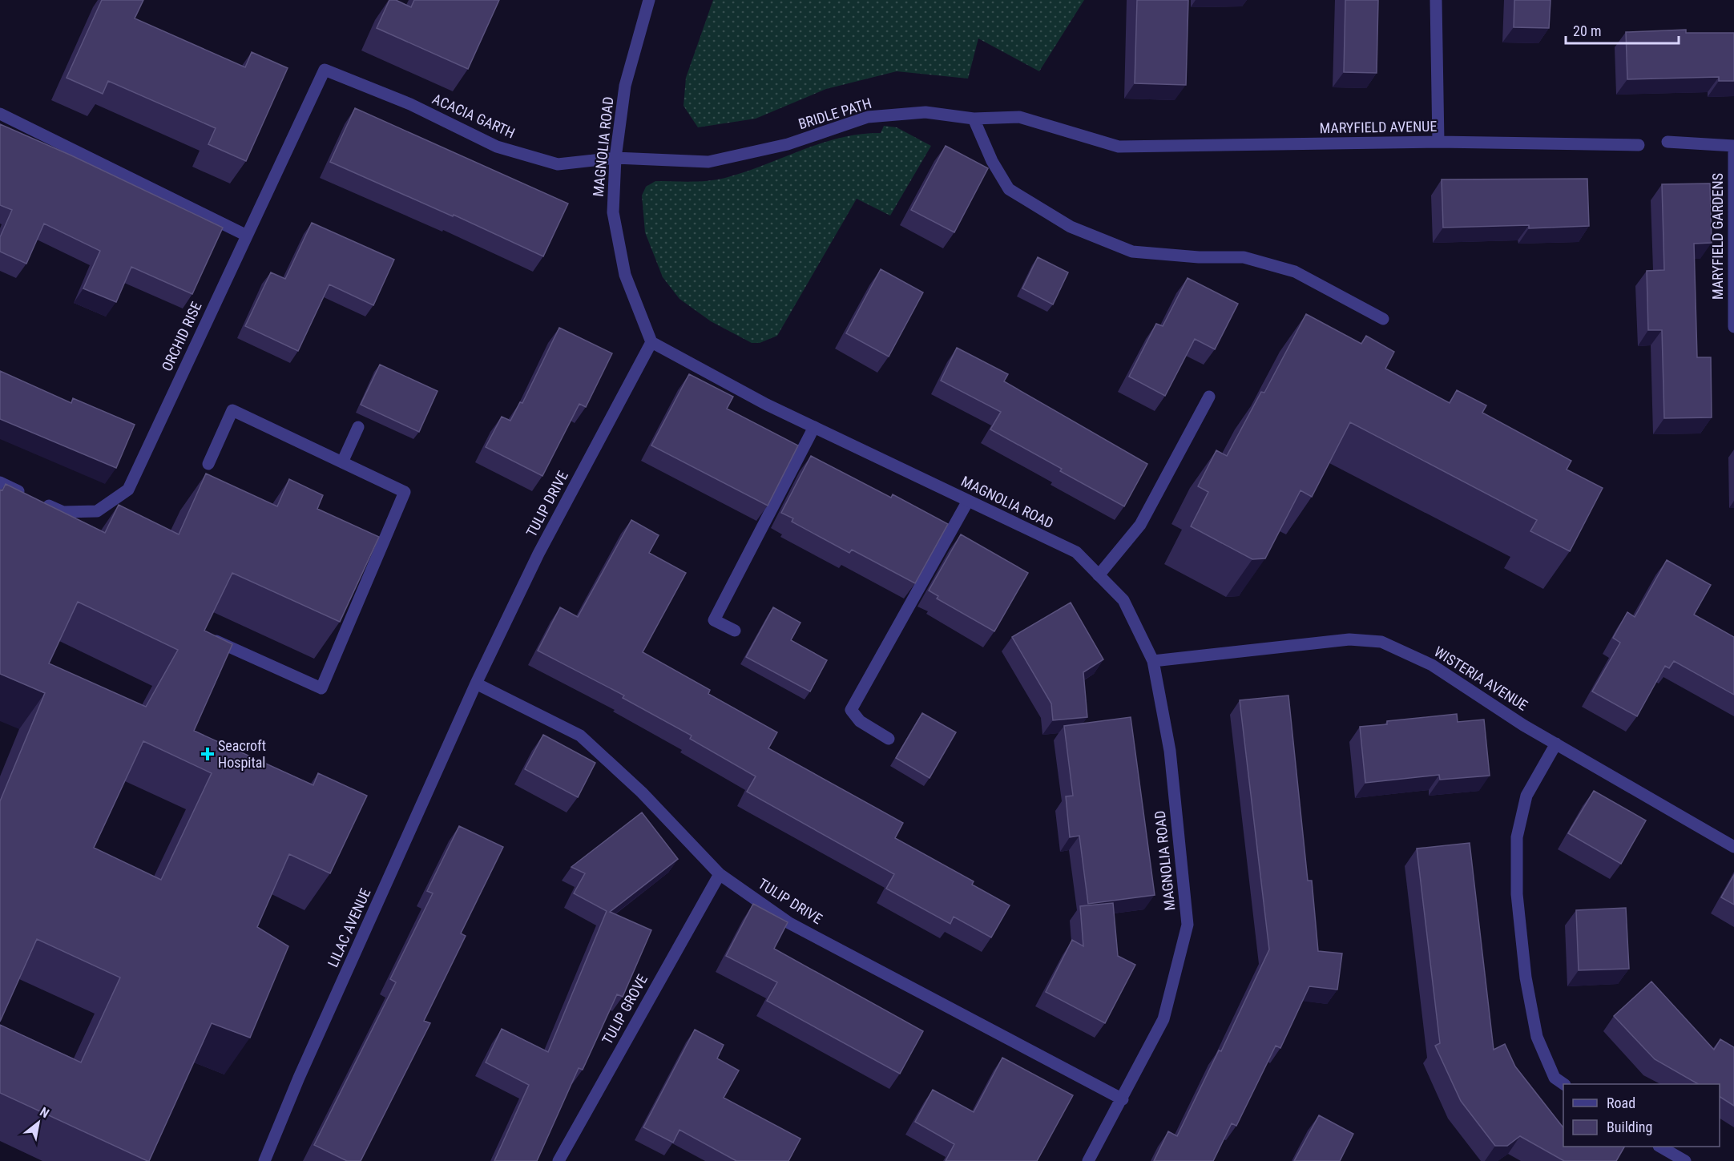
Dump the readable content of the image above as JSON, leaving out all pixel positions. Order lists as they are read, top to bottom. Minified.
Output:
{"streets":{"street":["BRIDLE PATH","ACACIA GARTH","MARYFIELD AVENUE","MAGNOLIA ROAD","MARYFIELD GARDENS","ORCHID RISE","TULIP DRIVE","WISTERIA AVENUE","LILAC AVENUE","TULIP GROVE"]},"crossings":[["BRIDLE PATH","ACACIA GARTH"],["BRIDLE PATH","MARYFIELD AVENUE"],["BRIDLE PATH","MAGNOLIA ROAD"],["ACACIA GARTH","MAGNOLIA ROAD"],["ACACIA GARTH","ORCHID RISE"],["MAGNOLIA ROAD","TULIP DRIVE"],["MAGNOLIA ROAD","WISTERIA AVENUE"],["TULIP DRIVE","LILAC AVENUE"],["TULIP DRIVE","TULIP GROVE"]],"places":{"health":["Seacroft Hospital"]},"legend":["Road","Building"],"scale_bar":"20 m","north":"top right"}
